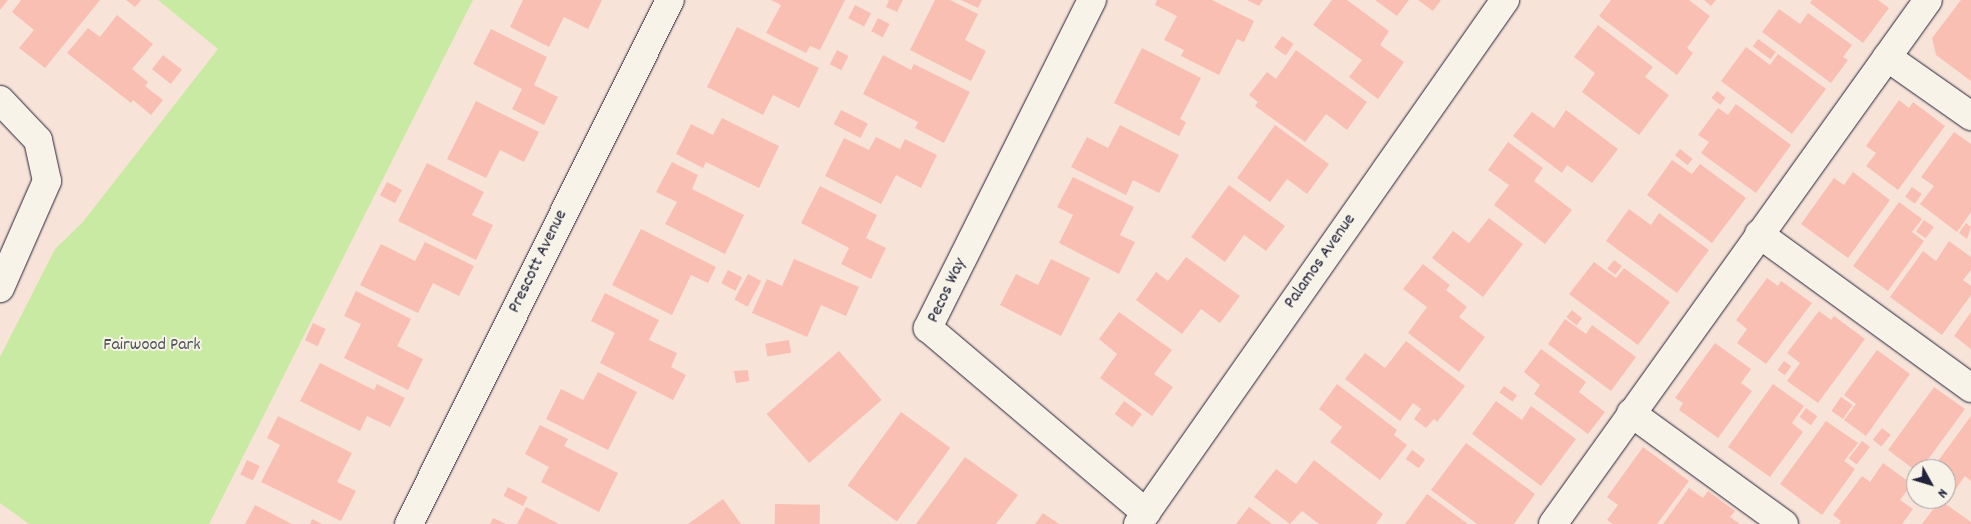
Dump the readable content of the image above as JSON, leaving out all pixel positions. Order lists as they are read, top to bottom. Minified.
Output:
{"streets":{"street":["Prescott Avenue","Palamos Avenue","Pecos Way"]},"crossings":[["Palamos Avenue","Pecos Way"]],"parks":["Fairwood Park"],"north":"bottom right"}
